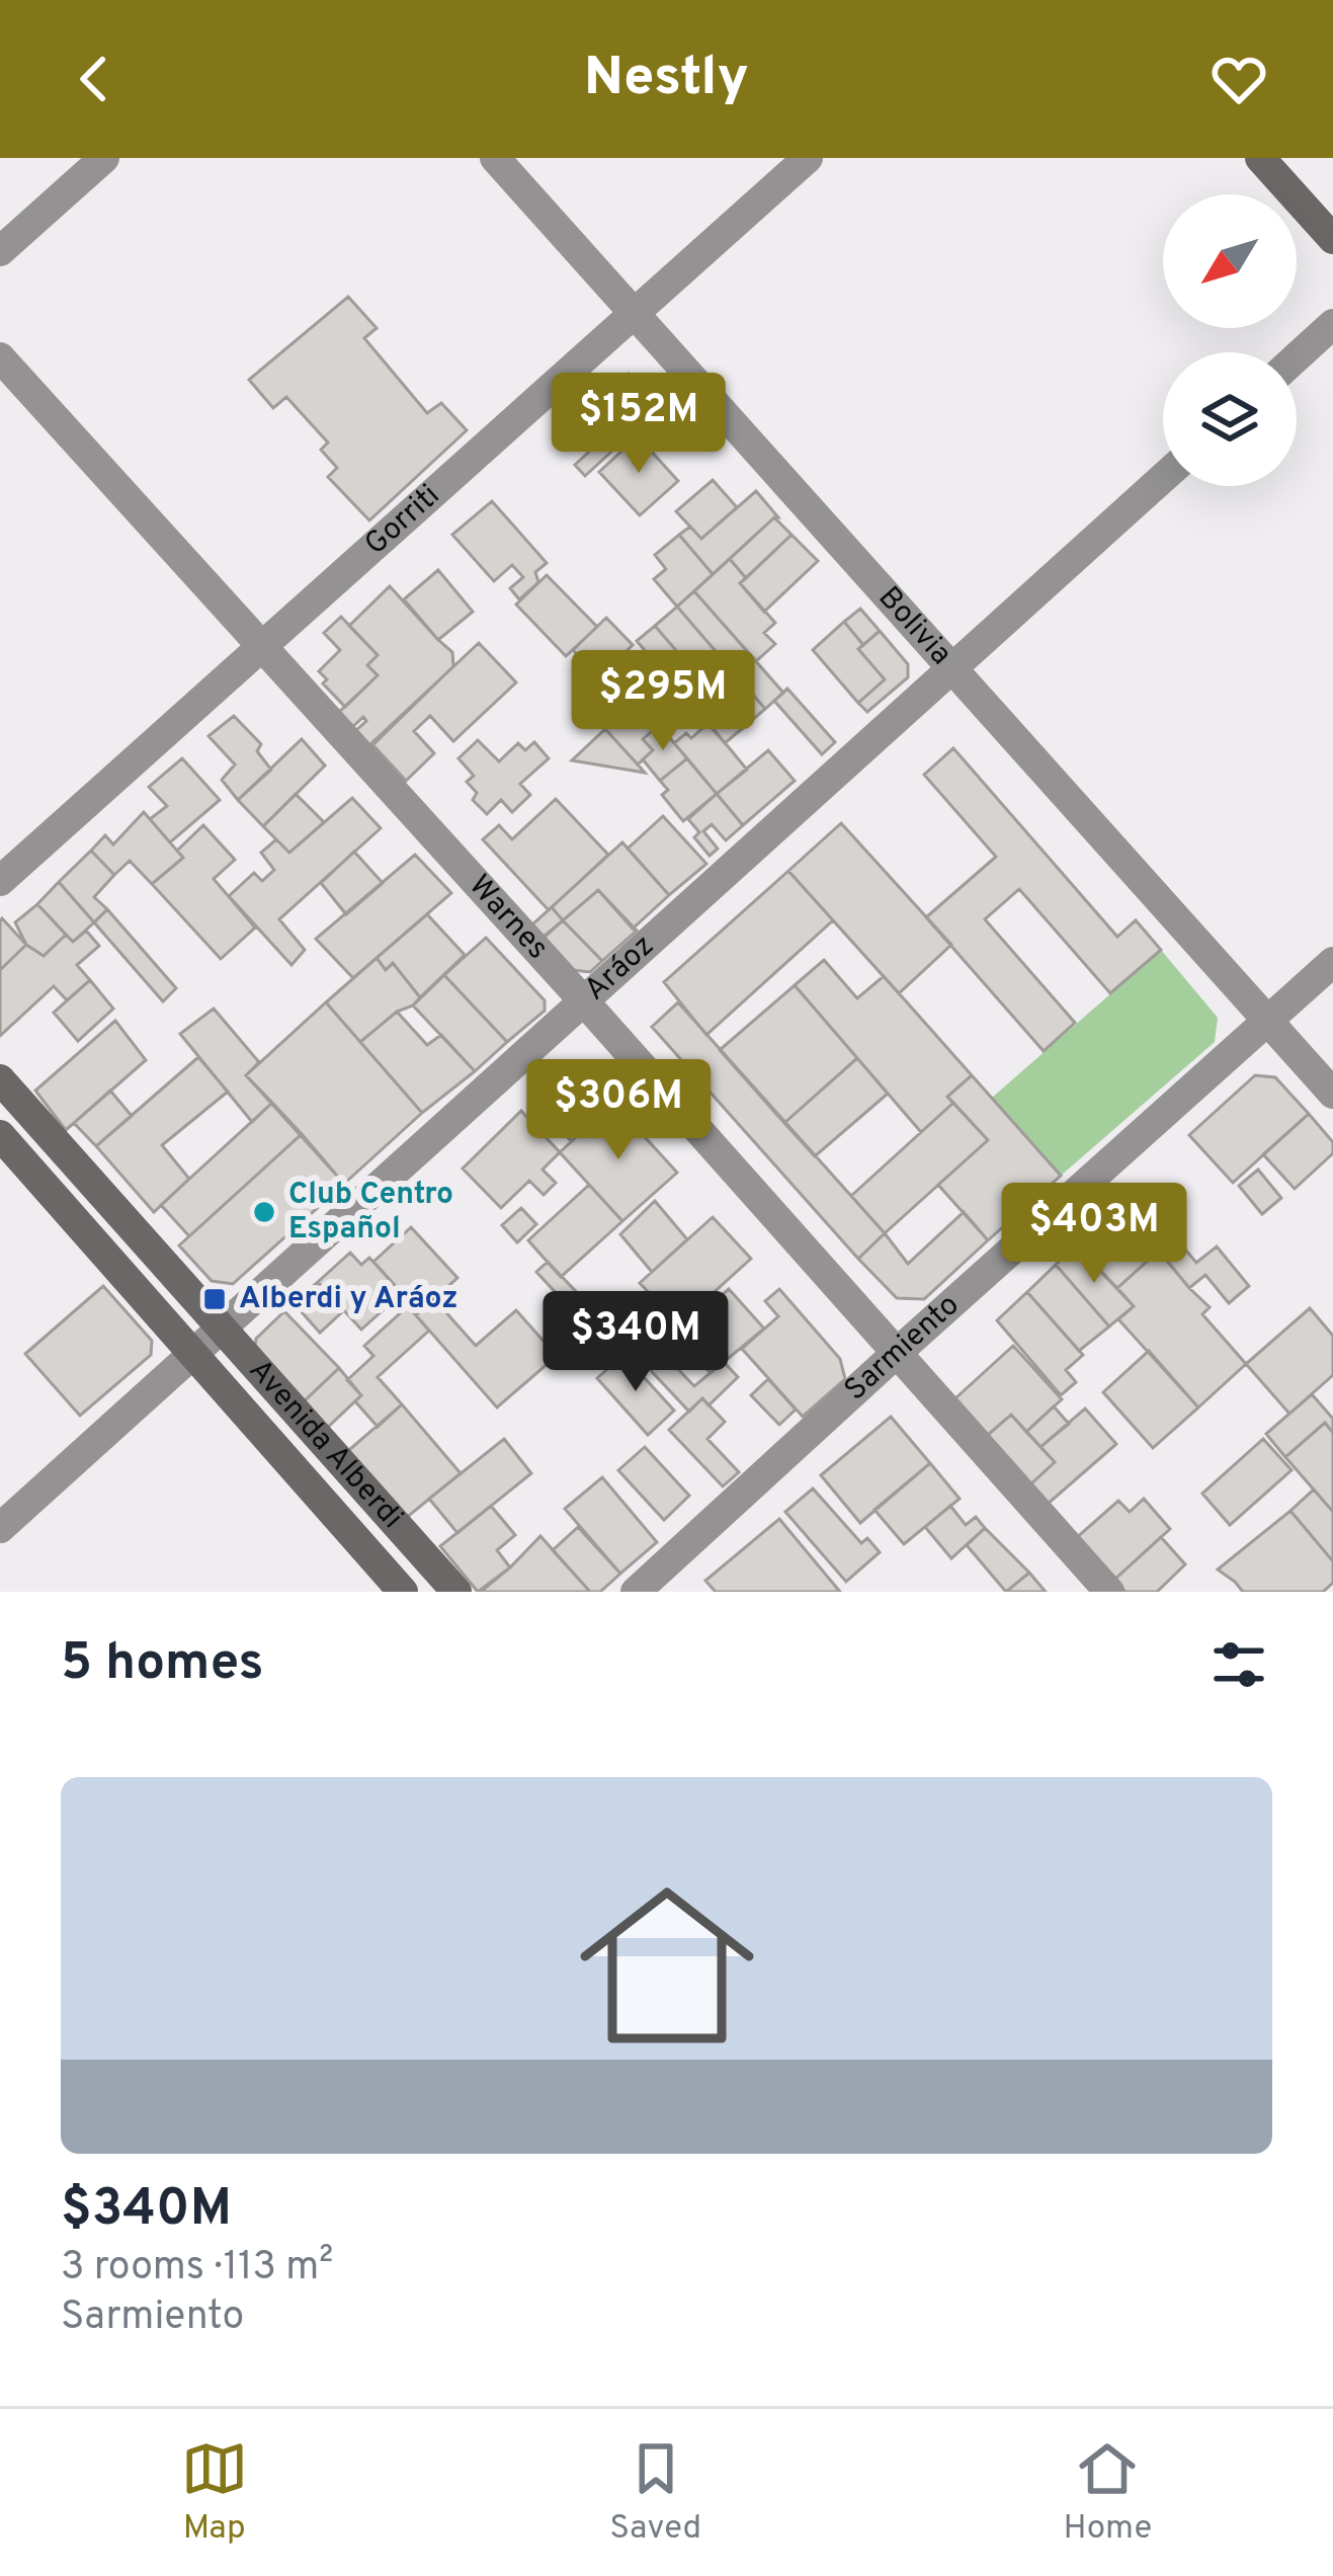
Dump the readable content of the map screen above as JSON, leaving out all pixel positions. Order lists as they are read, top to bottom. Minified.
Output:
{"streets":{"main road":["Avenida Alberdi"],"street":["Gorriti","Bolivia","Warnes","Aráoz","Sarmiento"]},"crossings":[["Gorriti","Bolivia"],["Gorriti","Warnes"],["Bolivia","Aráoz"],["Bolivia","Sarmiento"],["Warnes","Aráoz"],["Warnes","Sarmiento"],["Aráoz","Avenida Alberdi"]],"places":{"other":["Club Centro Español"],"transit":["Alberdi y Aráoz"]},"north":"bottom left","page":{"header":"Nestly","price":["$152M","$295M","$306M","$403M","$340M"],"heading":"5 homes","list":[{"name":"$340M","note":"3 rooms · 113 m² · Sarmiento"}],"tabs":["Map","Saved","Home"]}}
